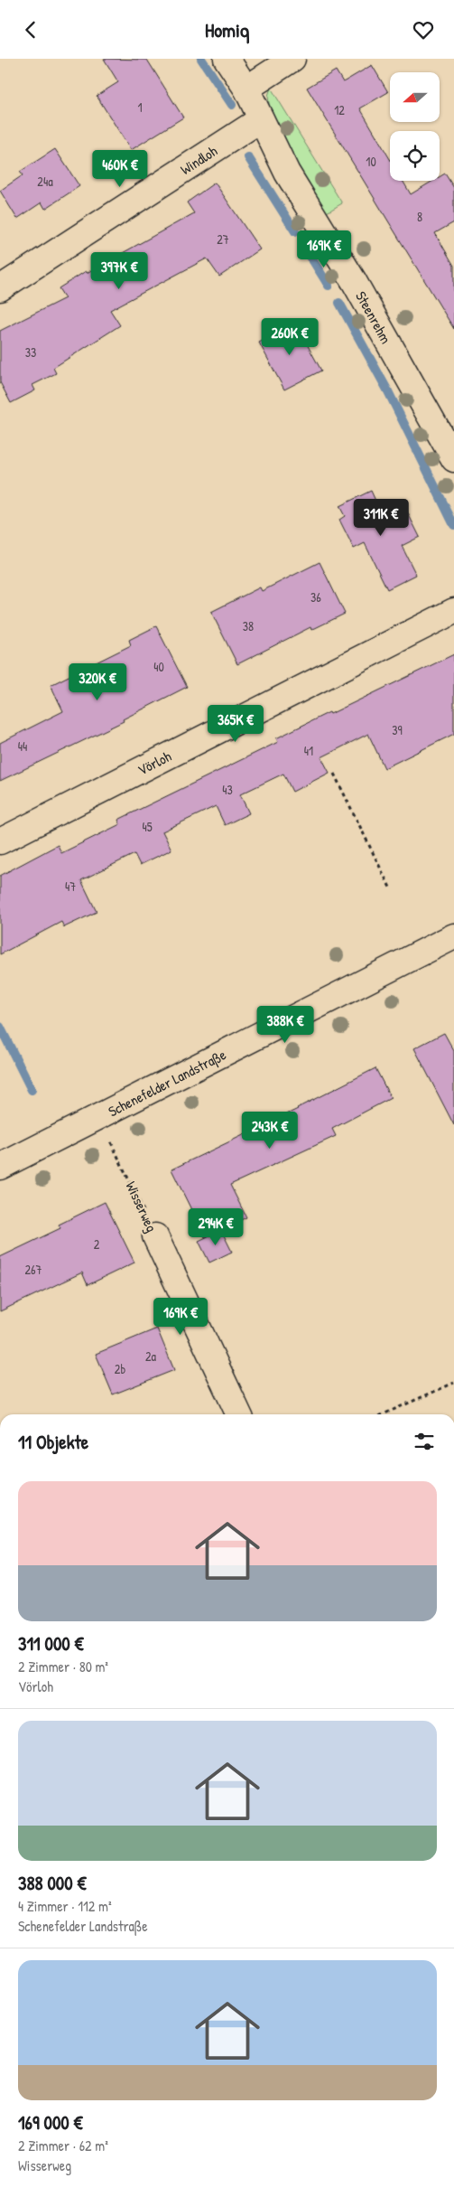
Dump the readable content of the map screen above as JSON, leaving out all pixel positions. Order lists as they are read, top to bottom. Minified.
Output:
{"streets":{"street":["Windloh","Steenrehm","Vörloh","Schenefelder Landstraße","Wisserweg"]},"crossings":[["Windloh","Steenrehm"],["Schenefelder Landstraße","Wisserweg"]],"house_numbers":["1","12","10","24a","8","27","33","36","38","40","39","44","41","43","45","47","2","267","2a","2b"],"north":"left","page":{"header":"Homiq","price":["460K €","169K €","397K €","260K €","311K €","320K €","365K €","388K €","243K €","294K €","169K €"],"heading":"11 Objekte","list":[{"name":"311 000 €","note":"2 Zimmer · 80 m² · Vörloh"},{"name":"388 000 €","note":"4 Zimmer · 112 m² · Schenefelder Landstraße"},{"name":"169 000 €","note":"2 Zimmer · 62 m² · Wisserweg"}]}}
